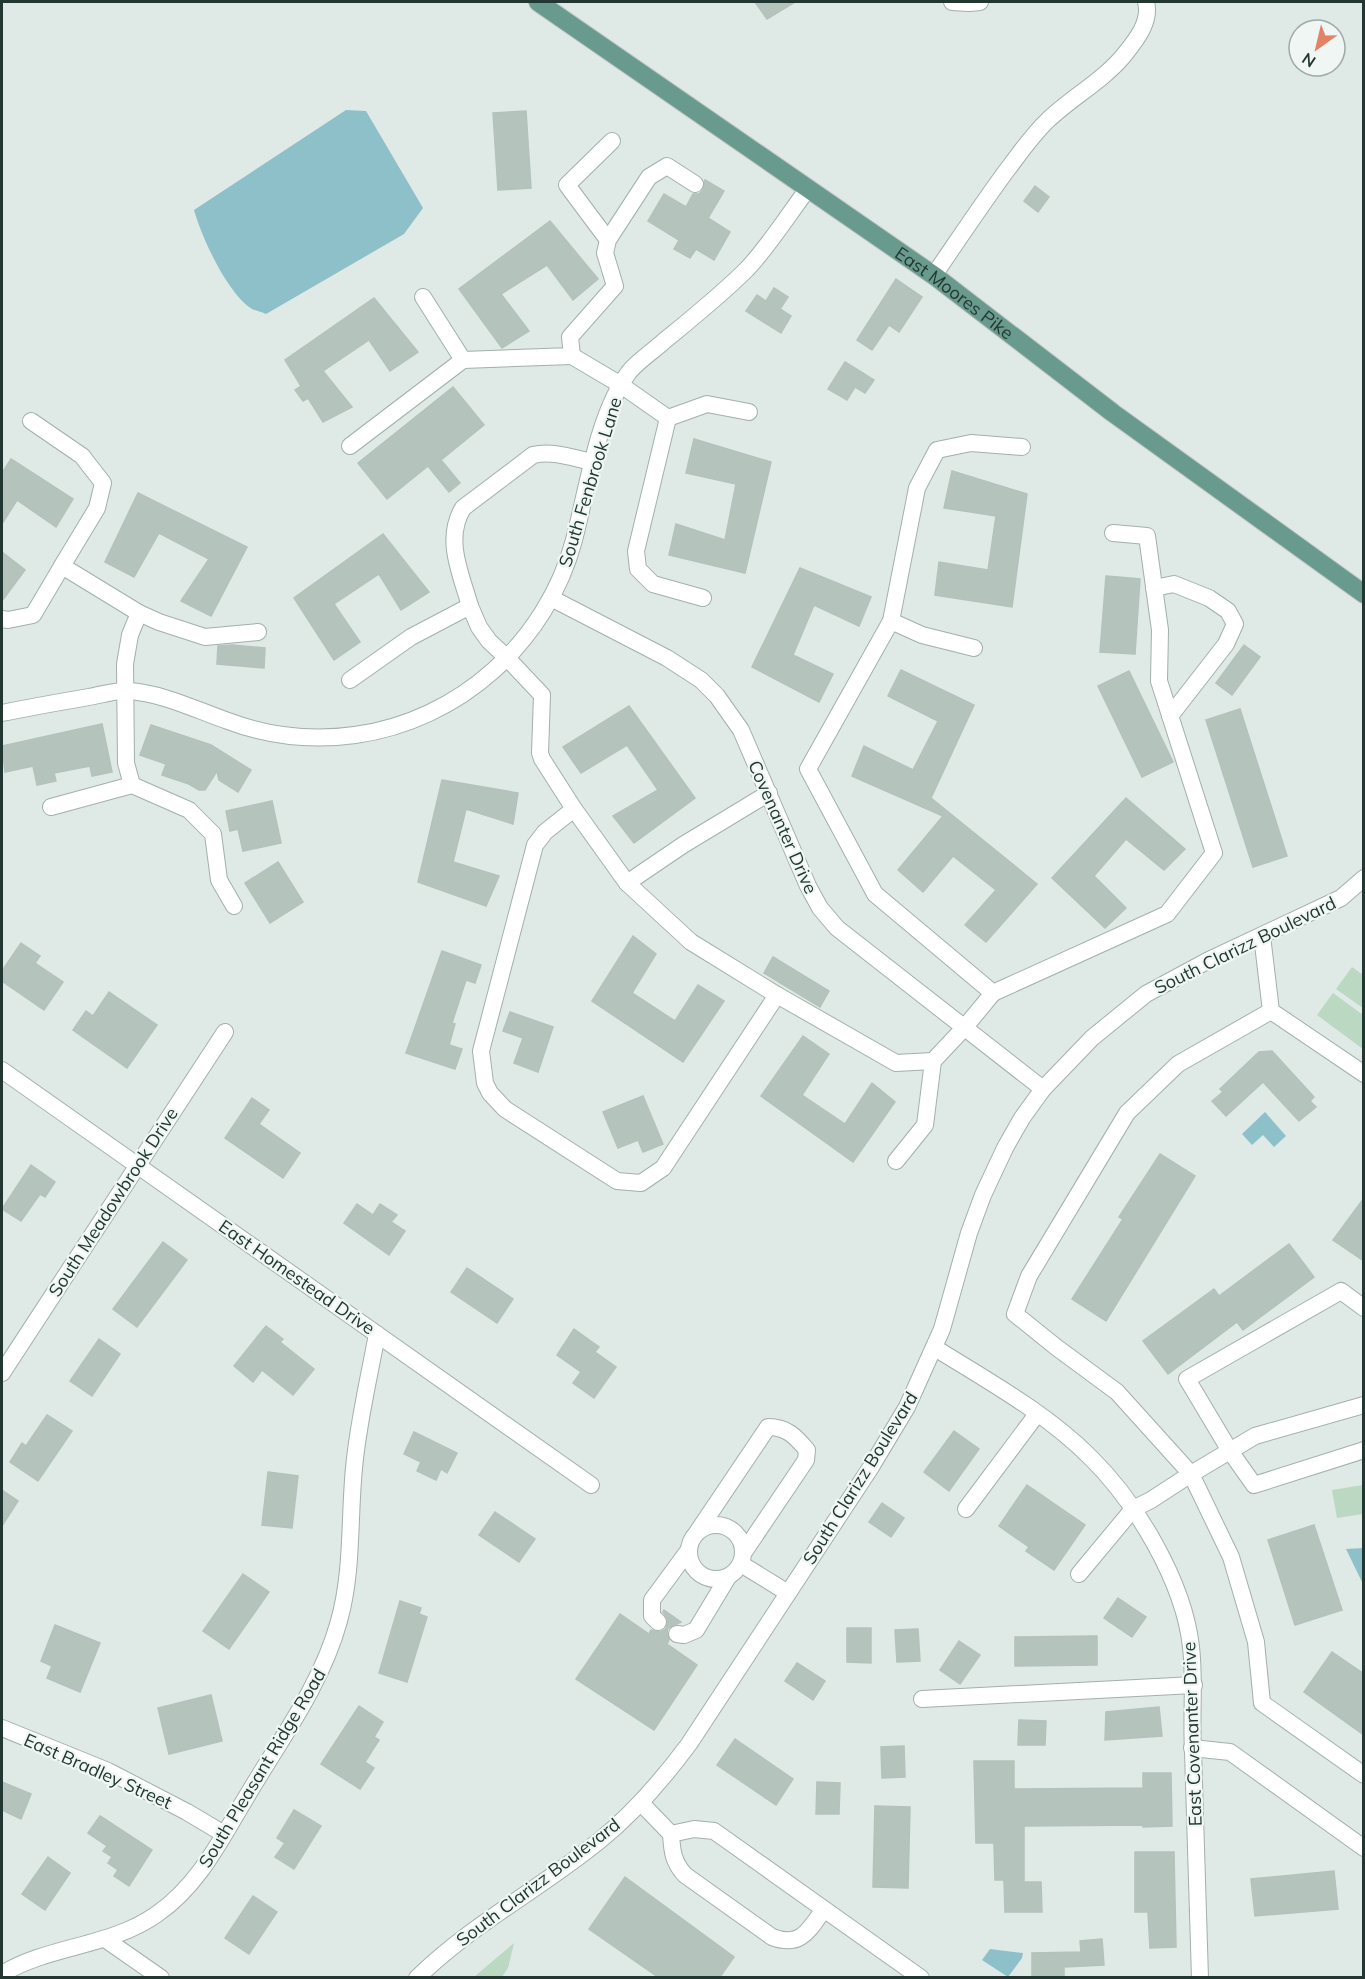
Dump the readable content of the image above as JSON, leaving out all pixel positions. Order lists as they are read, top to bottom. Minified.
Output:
{"streets":{"main road":["East Moores Pike"],"street":["South Fenbrook Lane","Covenanter Drive","South Clarizz Boulevard","South Meadowbrook Drive","East Homestead Drive","East Covenanter Drive","South Pleasant Ridge Road","East Bradley Street"]},"crossings":[["East Moores Pike","South Fenbrook Lane"],["South Fenbrook Lane","Covenanter Drive"],["Covenanter Drive","South Clarizz Boulevard"],["South Clarizz Boulevard","East Covenanter Drive"],["South Meadowbrook Drive","East Homestead Drive"],["East Homestead Drive","South Pleasant Ridge Road"],["South Pleasant Ridge Road","East Bradley Street"]],"north":"bottom left"}
